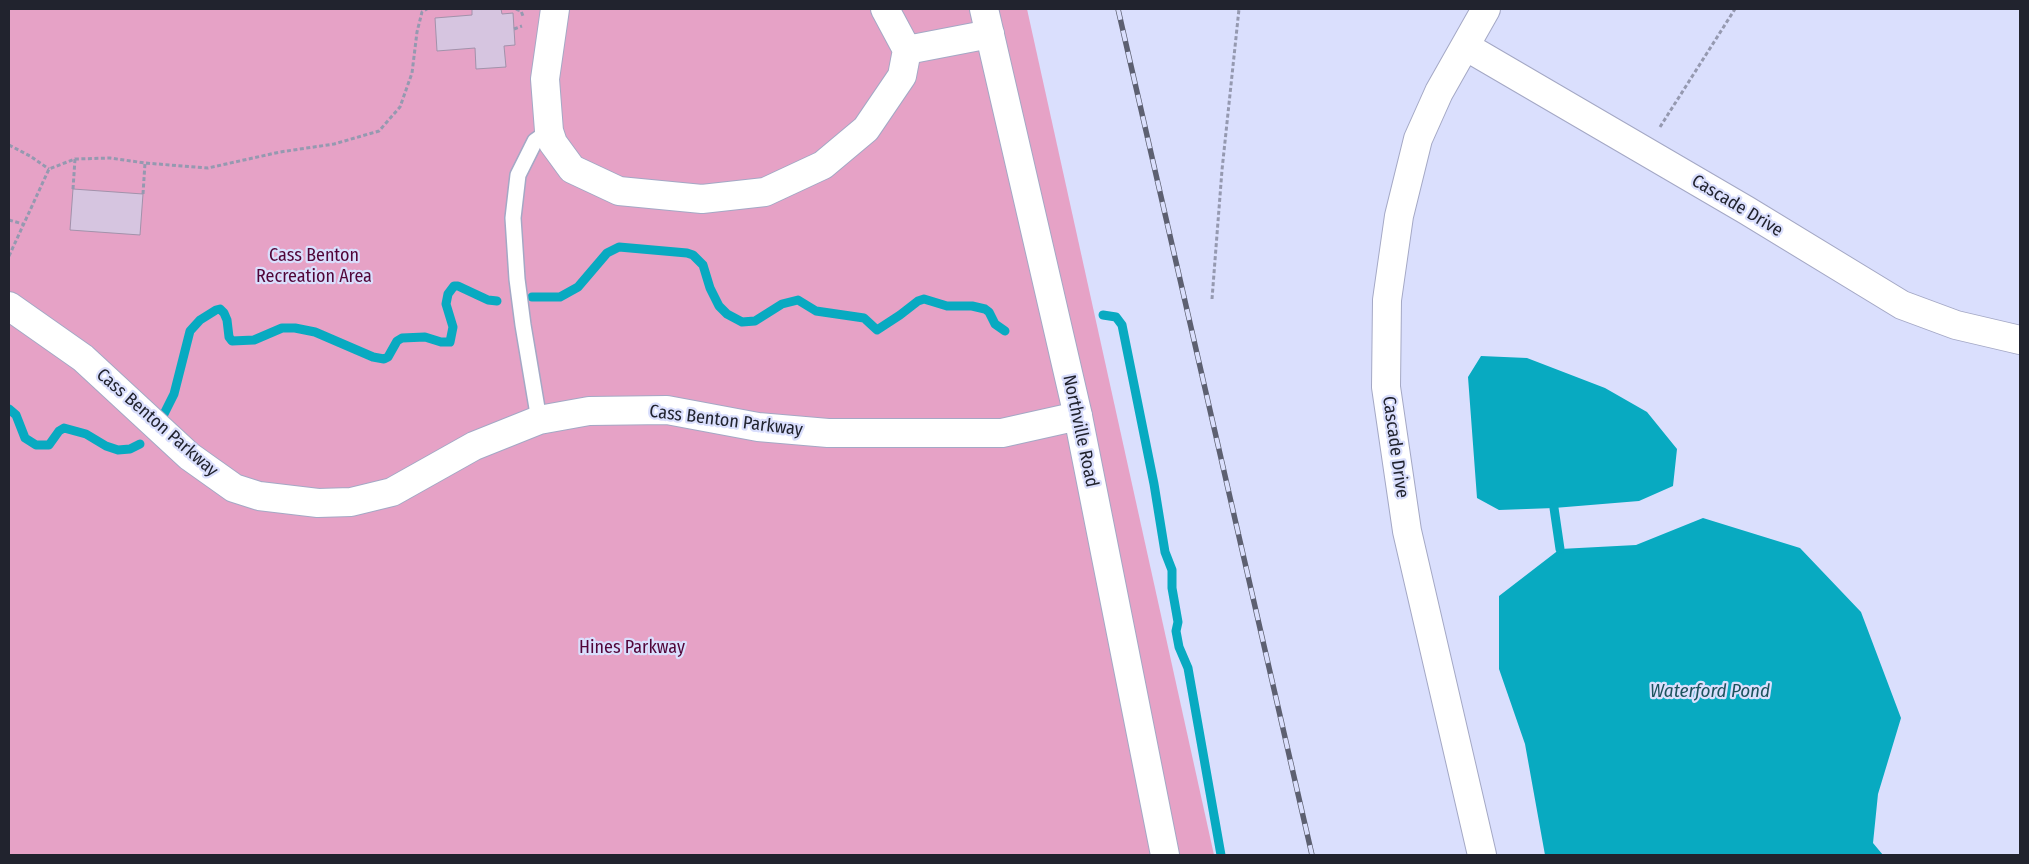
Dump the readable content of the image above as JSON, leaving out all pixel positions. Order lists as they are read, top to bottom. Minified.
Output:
{"streets":{"street":["Cascade Drive","Cass Benton Parkway","Northville Road"]},"crossings":[["Cass Benton Parkway","Northville Road"]],"water":["Waterford Pond"],"parks":["Cass Benton Recreation Area","Hines Parkway"]}
